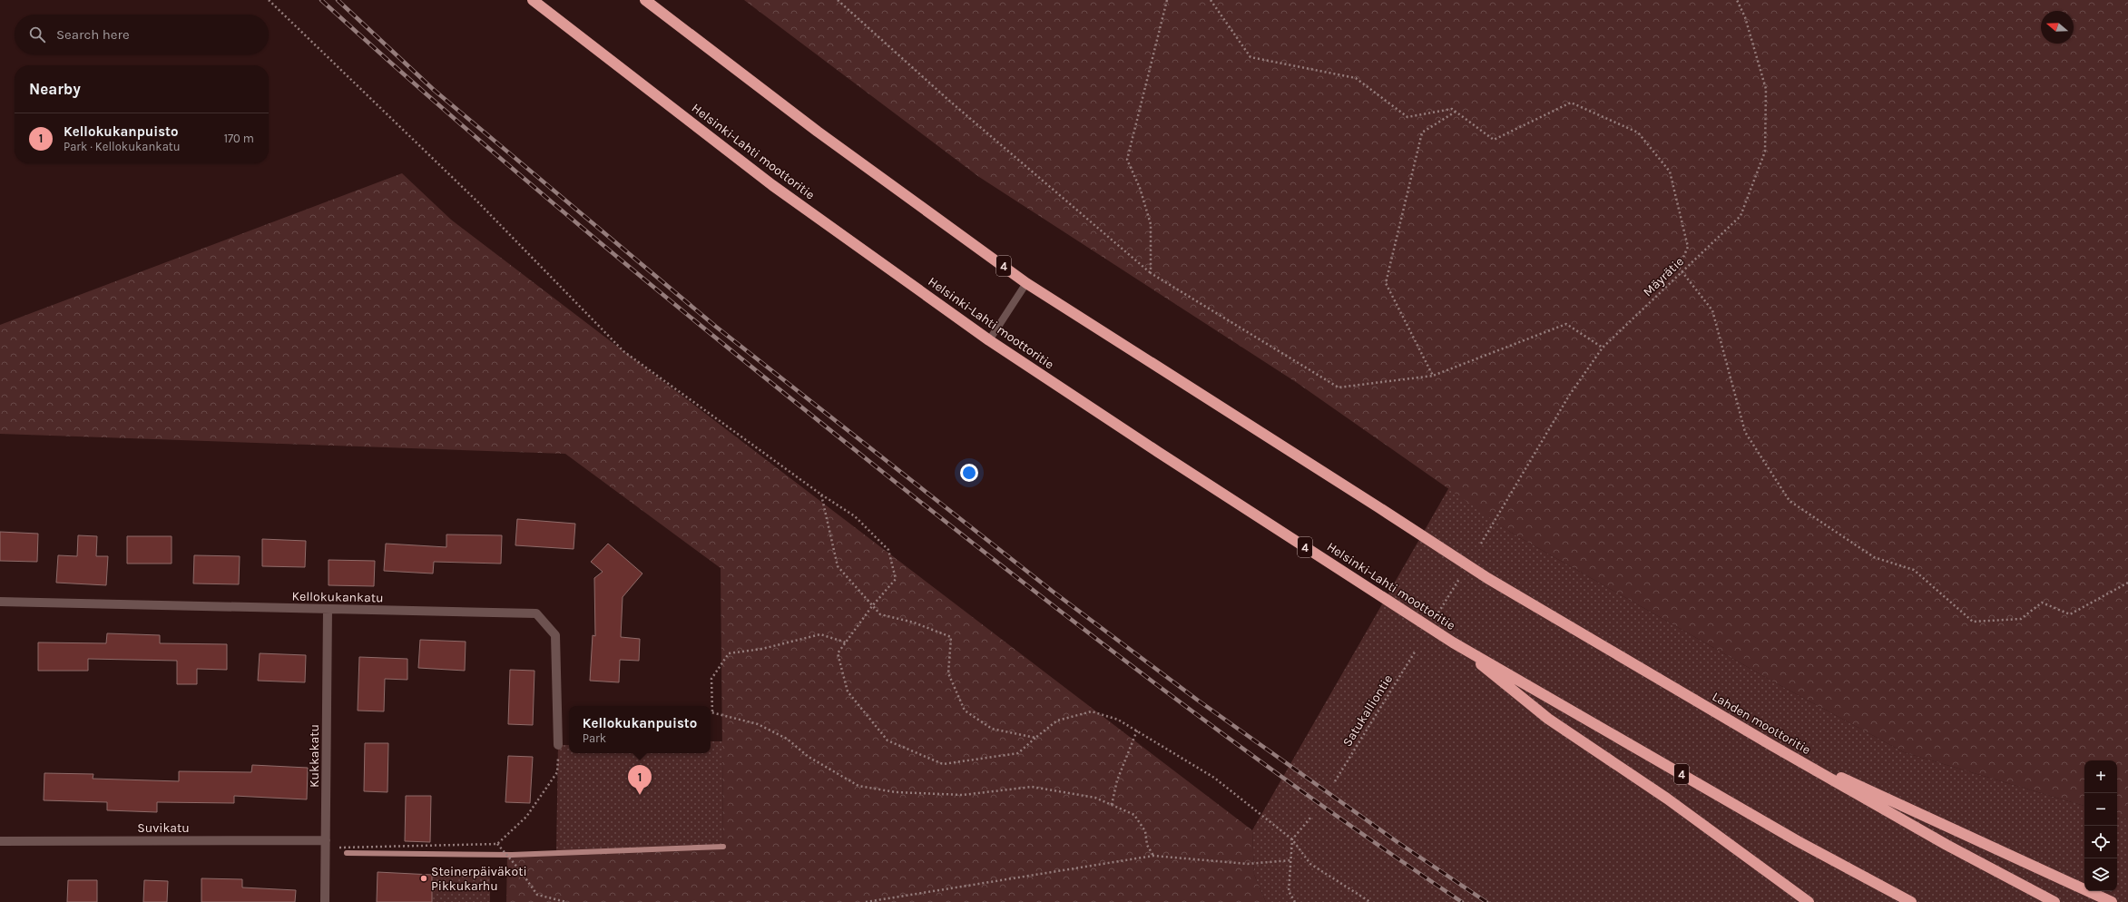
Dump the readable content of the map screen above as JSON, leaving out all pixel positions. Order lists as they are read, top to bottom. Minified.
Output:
{"streets":{"highway":["Helsinki-Lahti moottoritie","4","Lahden moottoritie"],"street":["Kellokukankatu","Kukkakatu","Suvikatu"],"path":["Mäyrätie","Satukalliontie"]},"crossings":[["Helsinki-Lahti moottoritie","4"],["4","Lahden moottoritie"],["Kellokukankatu","Kukkakatu"],["Kukkakatu","Suvikatu"]],"places":["Steinerpäiväkoti Pikkukarhu"],"north":"left","page":{"search":"Search here","heading":"Nearby","list":[{"mark":"1","name":"Kellokukanpuisto","note":"Park · Kellokukankatu","value":"170 m"}],"popup":["Kellokukanpuisto","Park"],"map_buttons":["+","−"],"pins":"1"}}
